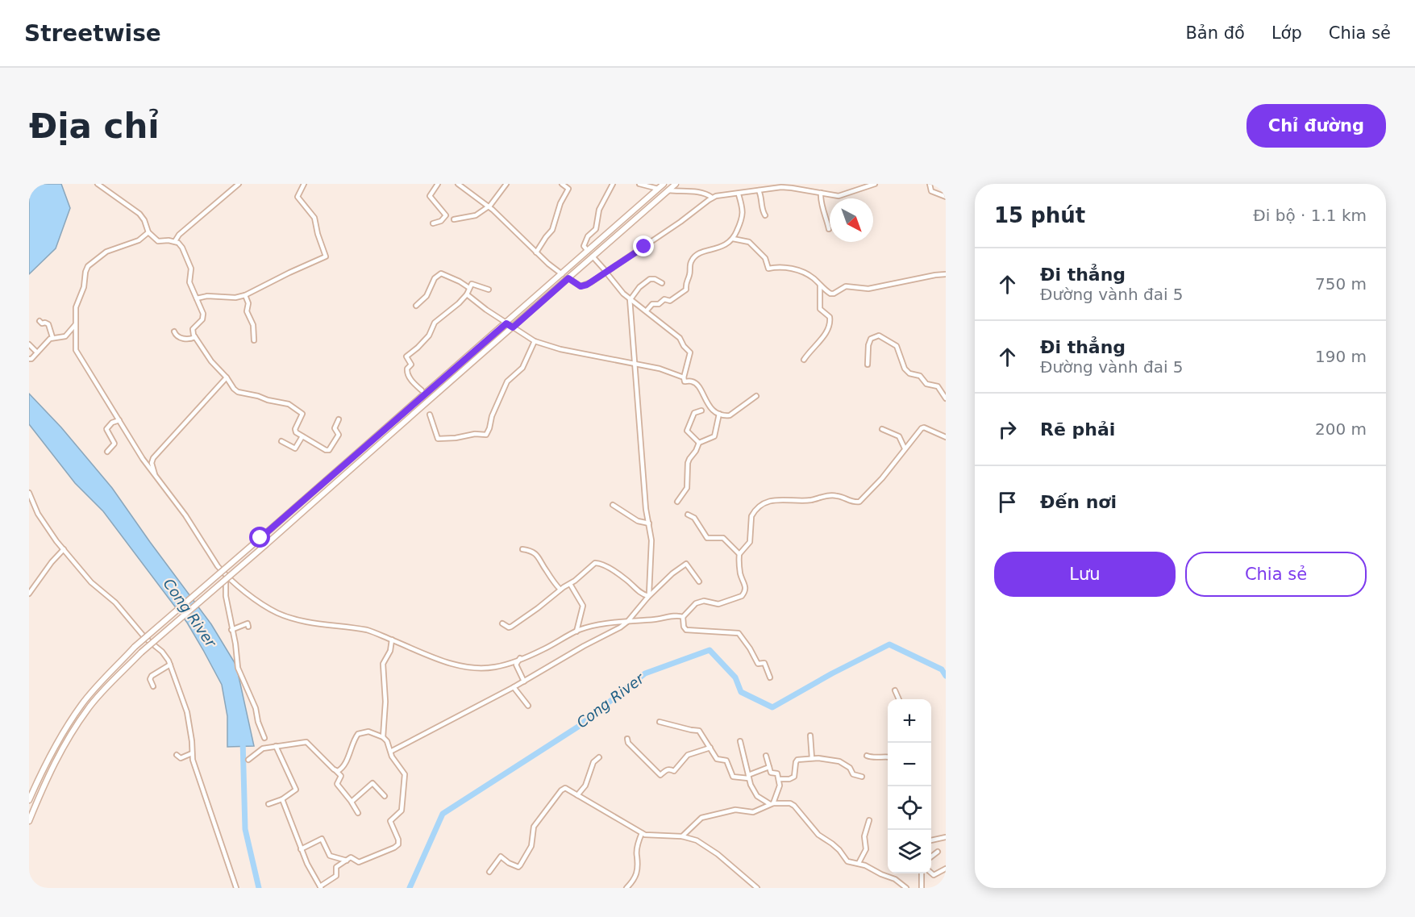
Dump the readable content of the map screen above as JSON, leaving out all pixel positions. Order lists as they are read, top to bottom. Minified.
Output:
{"water":["Cong River"],"north":"bottom right","page":{"header":"Streetwise","nav":["Bản đồ","Lớp","Chia sẻ"],"buttons":["Chỉ đường",["Lưu","Chia sẻ"]],"title":"Địa chỉ","heading":["15 phút","Đi bộ · 1.1 km"],"list":[["Đi thẳng","Đường vành đai 5","750 m"],["Đi thẳng","Đường vành đai 5","190 m"],["Rẽ phải","200 m"],"Đến nơi"],"map_buttons":["+","−"]}}
